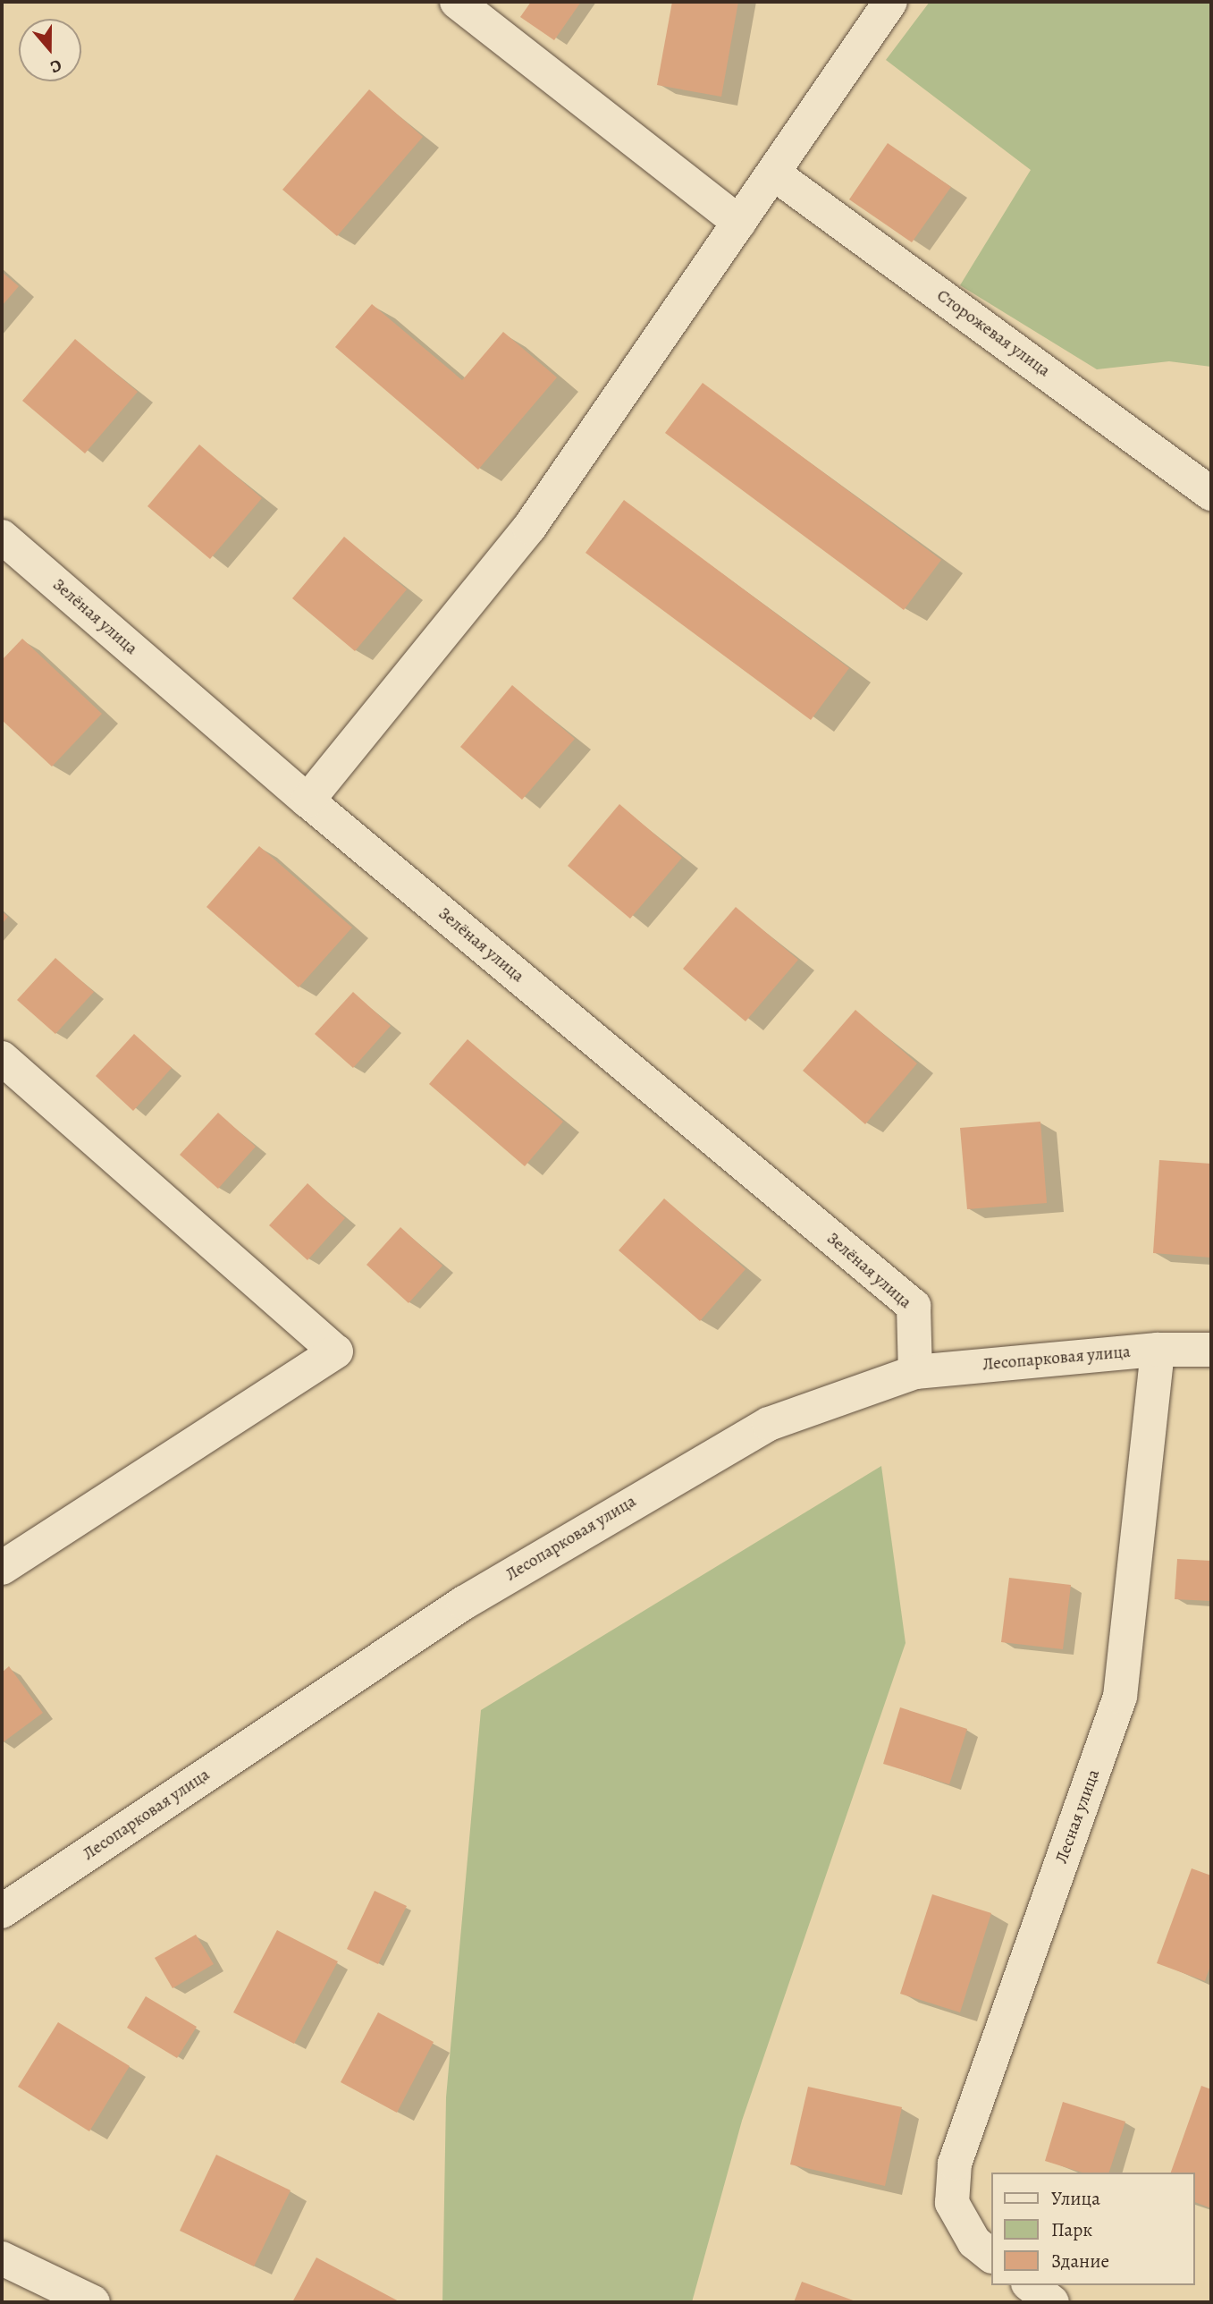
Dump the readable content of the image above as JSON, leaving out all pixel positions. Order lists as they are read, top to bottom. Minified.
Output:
{"streets":{"street":["Сторожевая улица","Зелёная улица","Лесопарковая улица","Лесная улица"]},"crossings":[["Зелёная улица","Лесопарковая улица"],["Лесопарковая улица","Лесная улица"]],"legend":["Улица","Парк","Здание"],"north":"bottom"}
